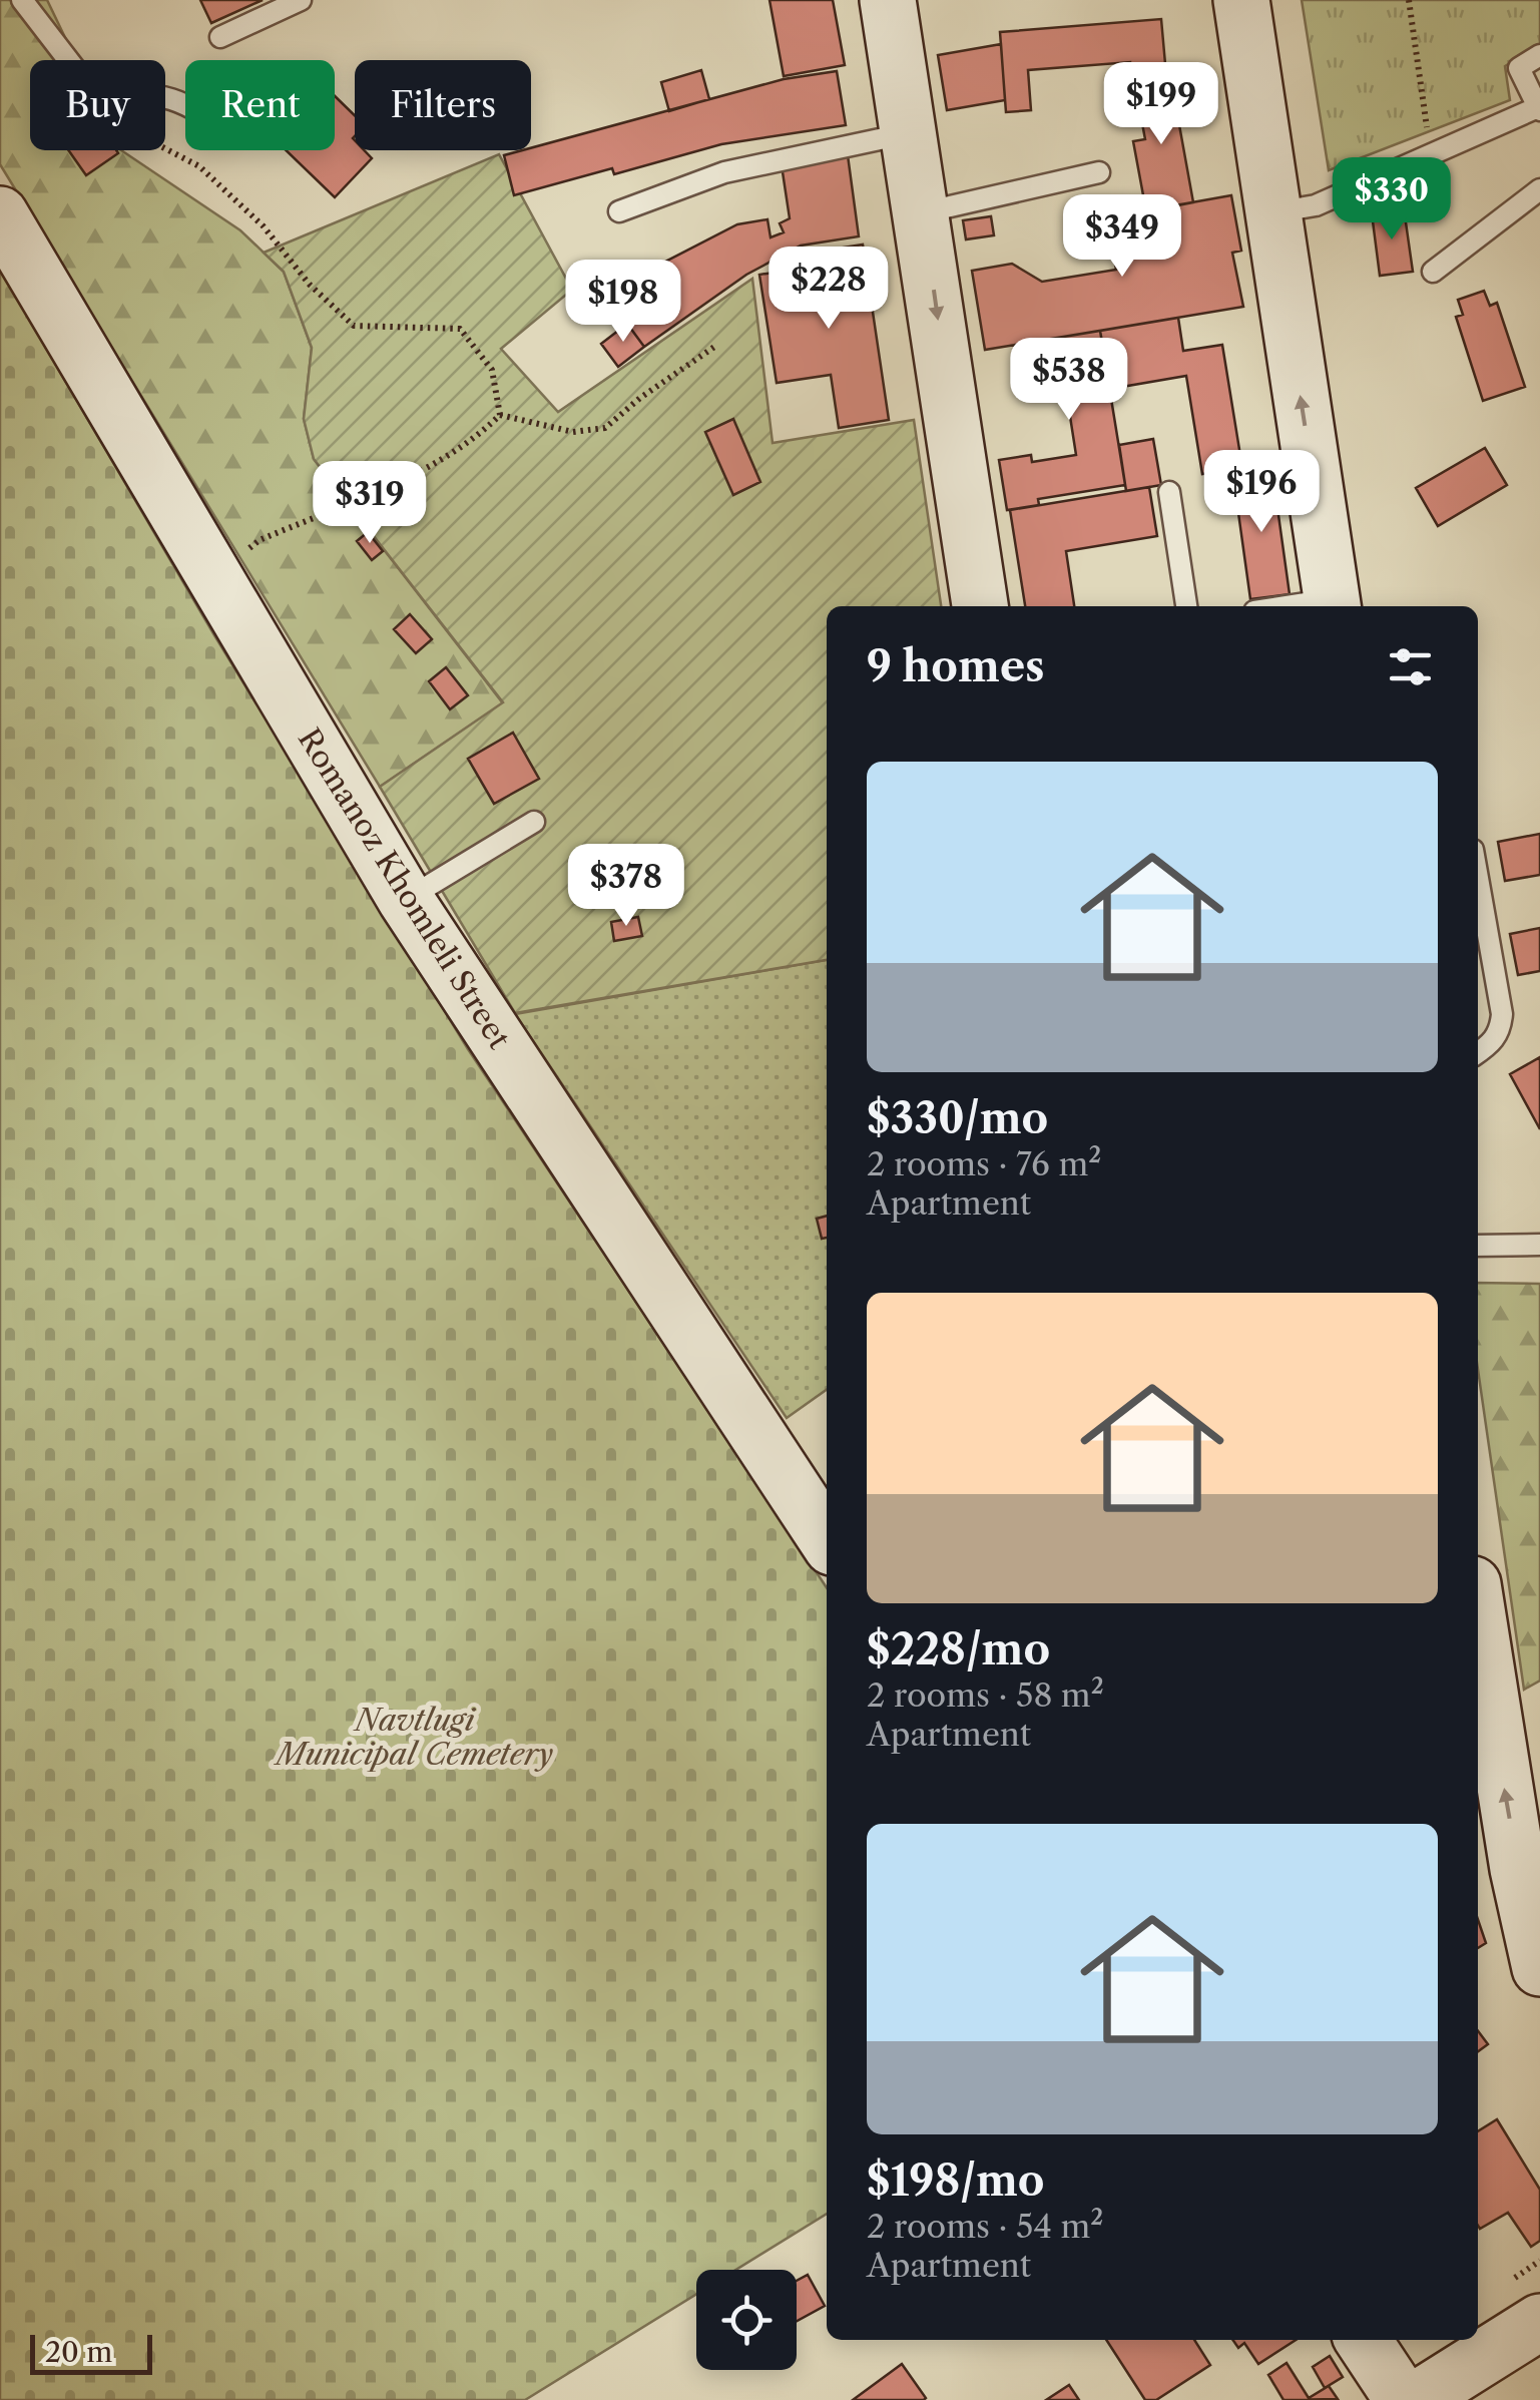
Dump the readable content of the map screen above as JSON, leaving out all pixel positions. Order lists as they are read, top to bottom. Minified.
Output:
{"streets":{"main road":["Romanoz Khomleli Street"]},"parks":["Navtlugi Municipal Cemetery"],"scale_bar":"20 m","page":{"chip":["Buy","Rent","Filters"],"price":["$199","$330","$349","$228","$198","$538","$196","$319","$378"],"heading":"9 homes","list":[{"name":"$330/mo","note":"2 rooms · 76 m² · Apartment"},{"name":"$228/mo","note":"2 rooms · 58 m² · Apartment"},{"name":"$198/mo","note":"2 rooms · 54 m² · Apartment"}],"scale":"20 m"}}
